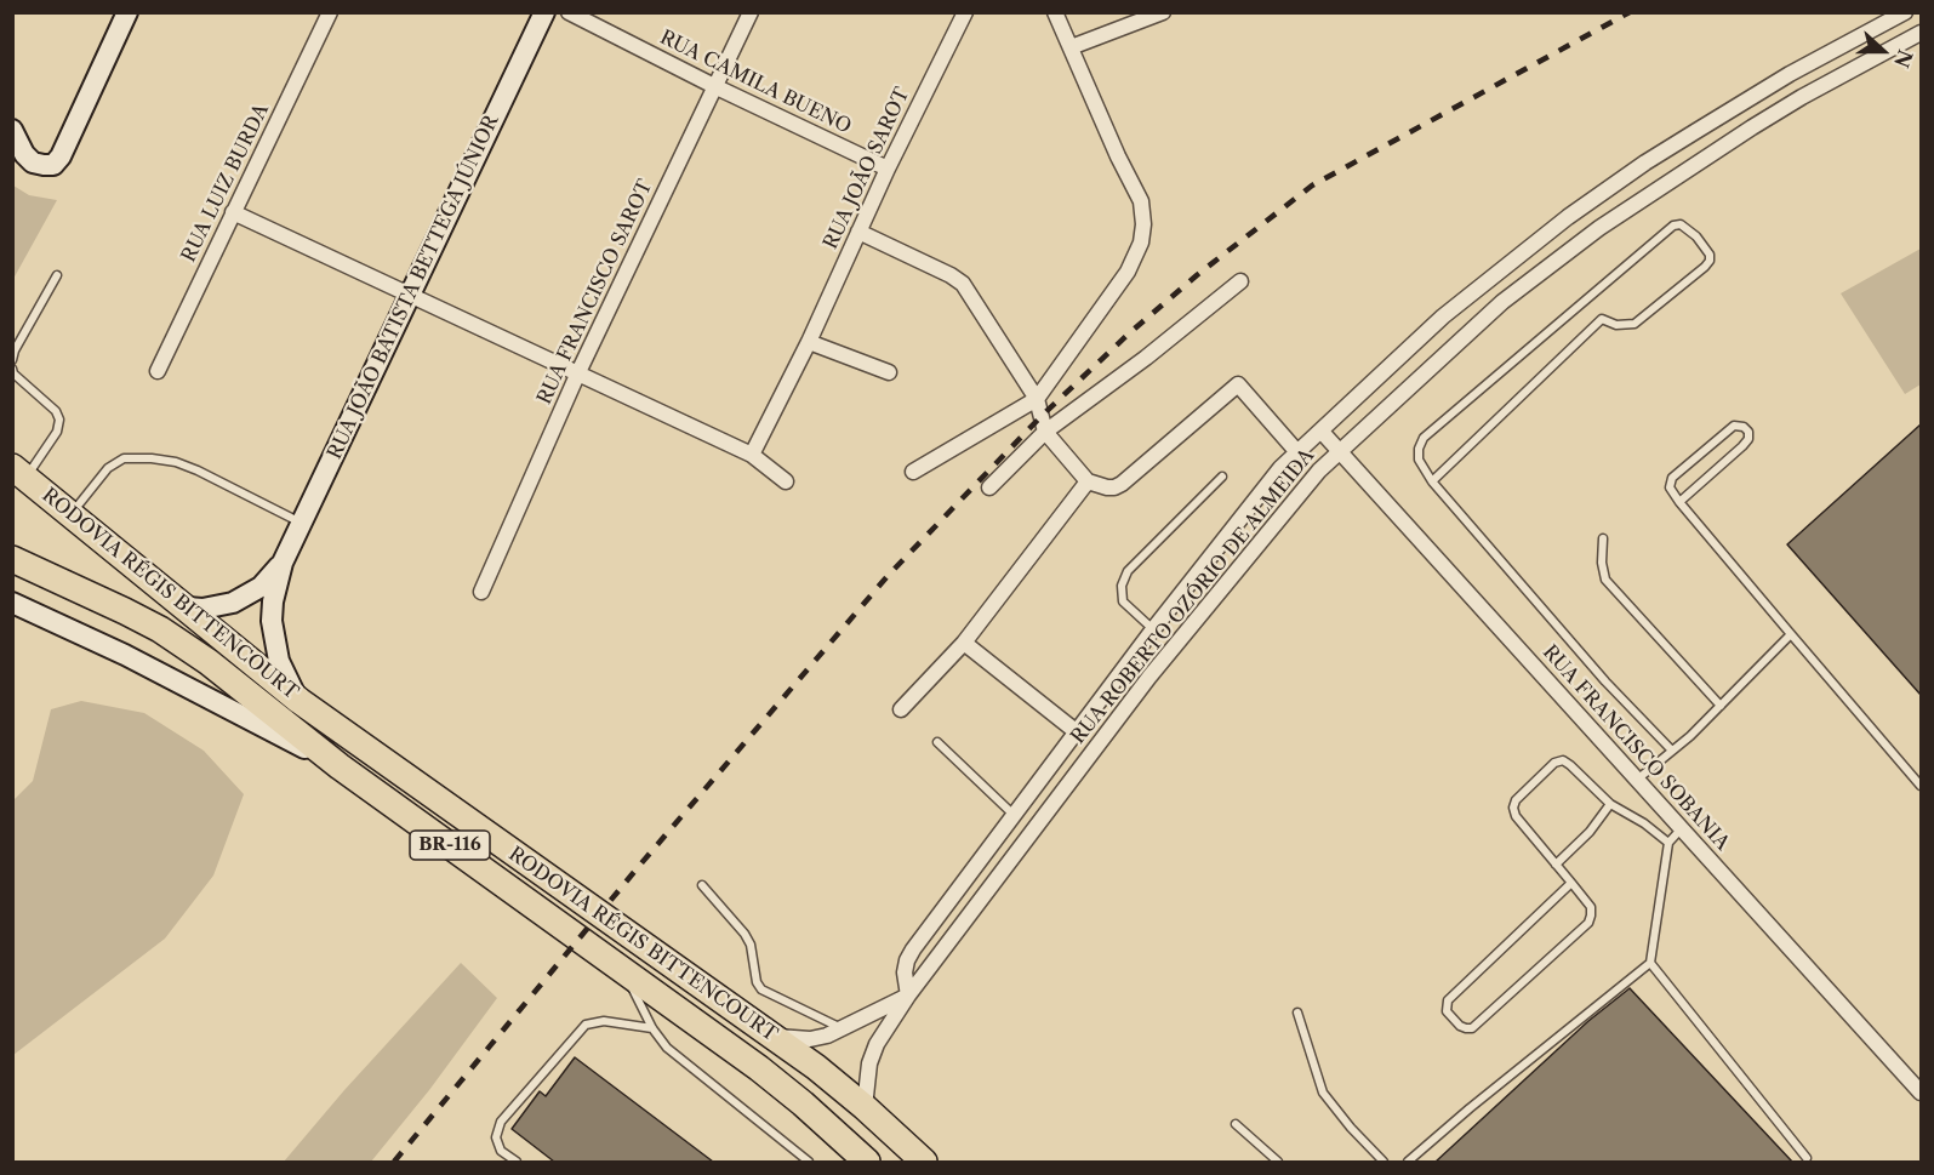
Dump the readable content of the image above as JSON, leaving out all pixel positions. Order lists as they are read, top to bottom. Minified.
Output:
{"streets":{"highway":["RODOVIA RÉGIS BITTENCOURT","BR-116"],"main road":["RUA JOÃO BATISTA BETTEGA JÚNIOR"],"street":["RUA CAMILA BUENO","RUA JOÃO SAROT","RUA LUIZ BURDA","RUA FRANCISCO SAROT","RUA ROBERTO OZÓRIO DE ALMEIDA","RUA FRANCISCO SOBANIA"]},"crossings":[["RUA CAMILA BUENO","RUA JOÃO SAROT"],["RUA CAMILA BUENO","RUA FRANCISCO SAROT"],["RUA JOÃO BATISTA BETTEGA JÚNIOR","RODOVIA RÉGIS BITTENCOURT"],["RODOVIA RÉGIS BITTENCOURT","RUA ROBERTO OZÓRIO DE ALMEIDA"],["RUA ROBERTO OZÓRIO DE ALMEIDA","RUA FRANCISCO SOBANIA"]],"north":"right"}
